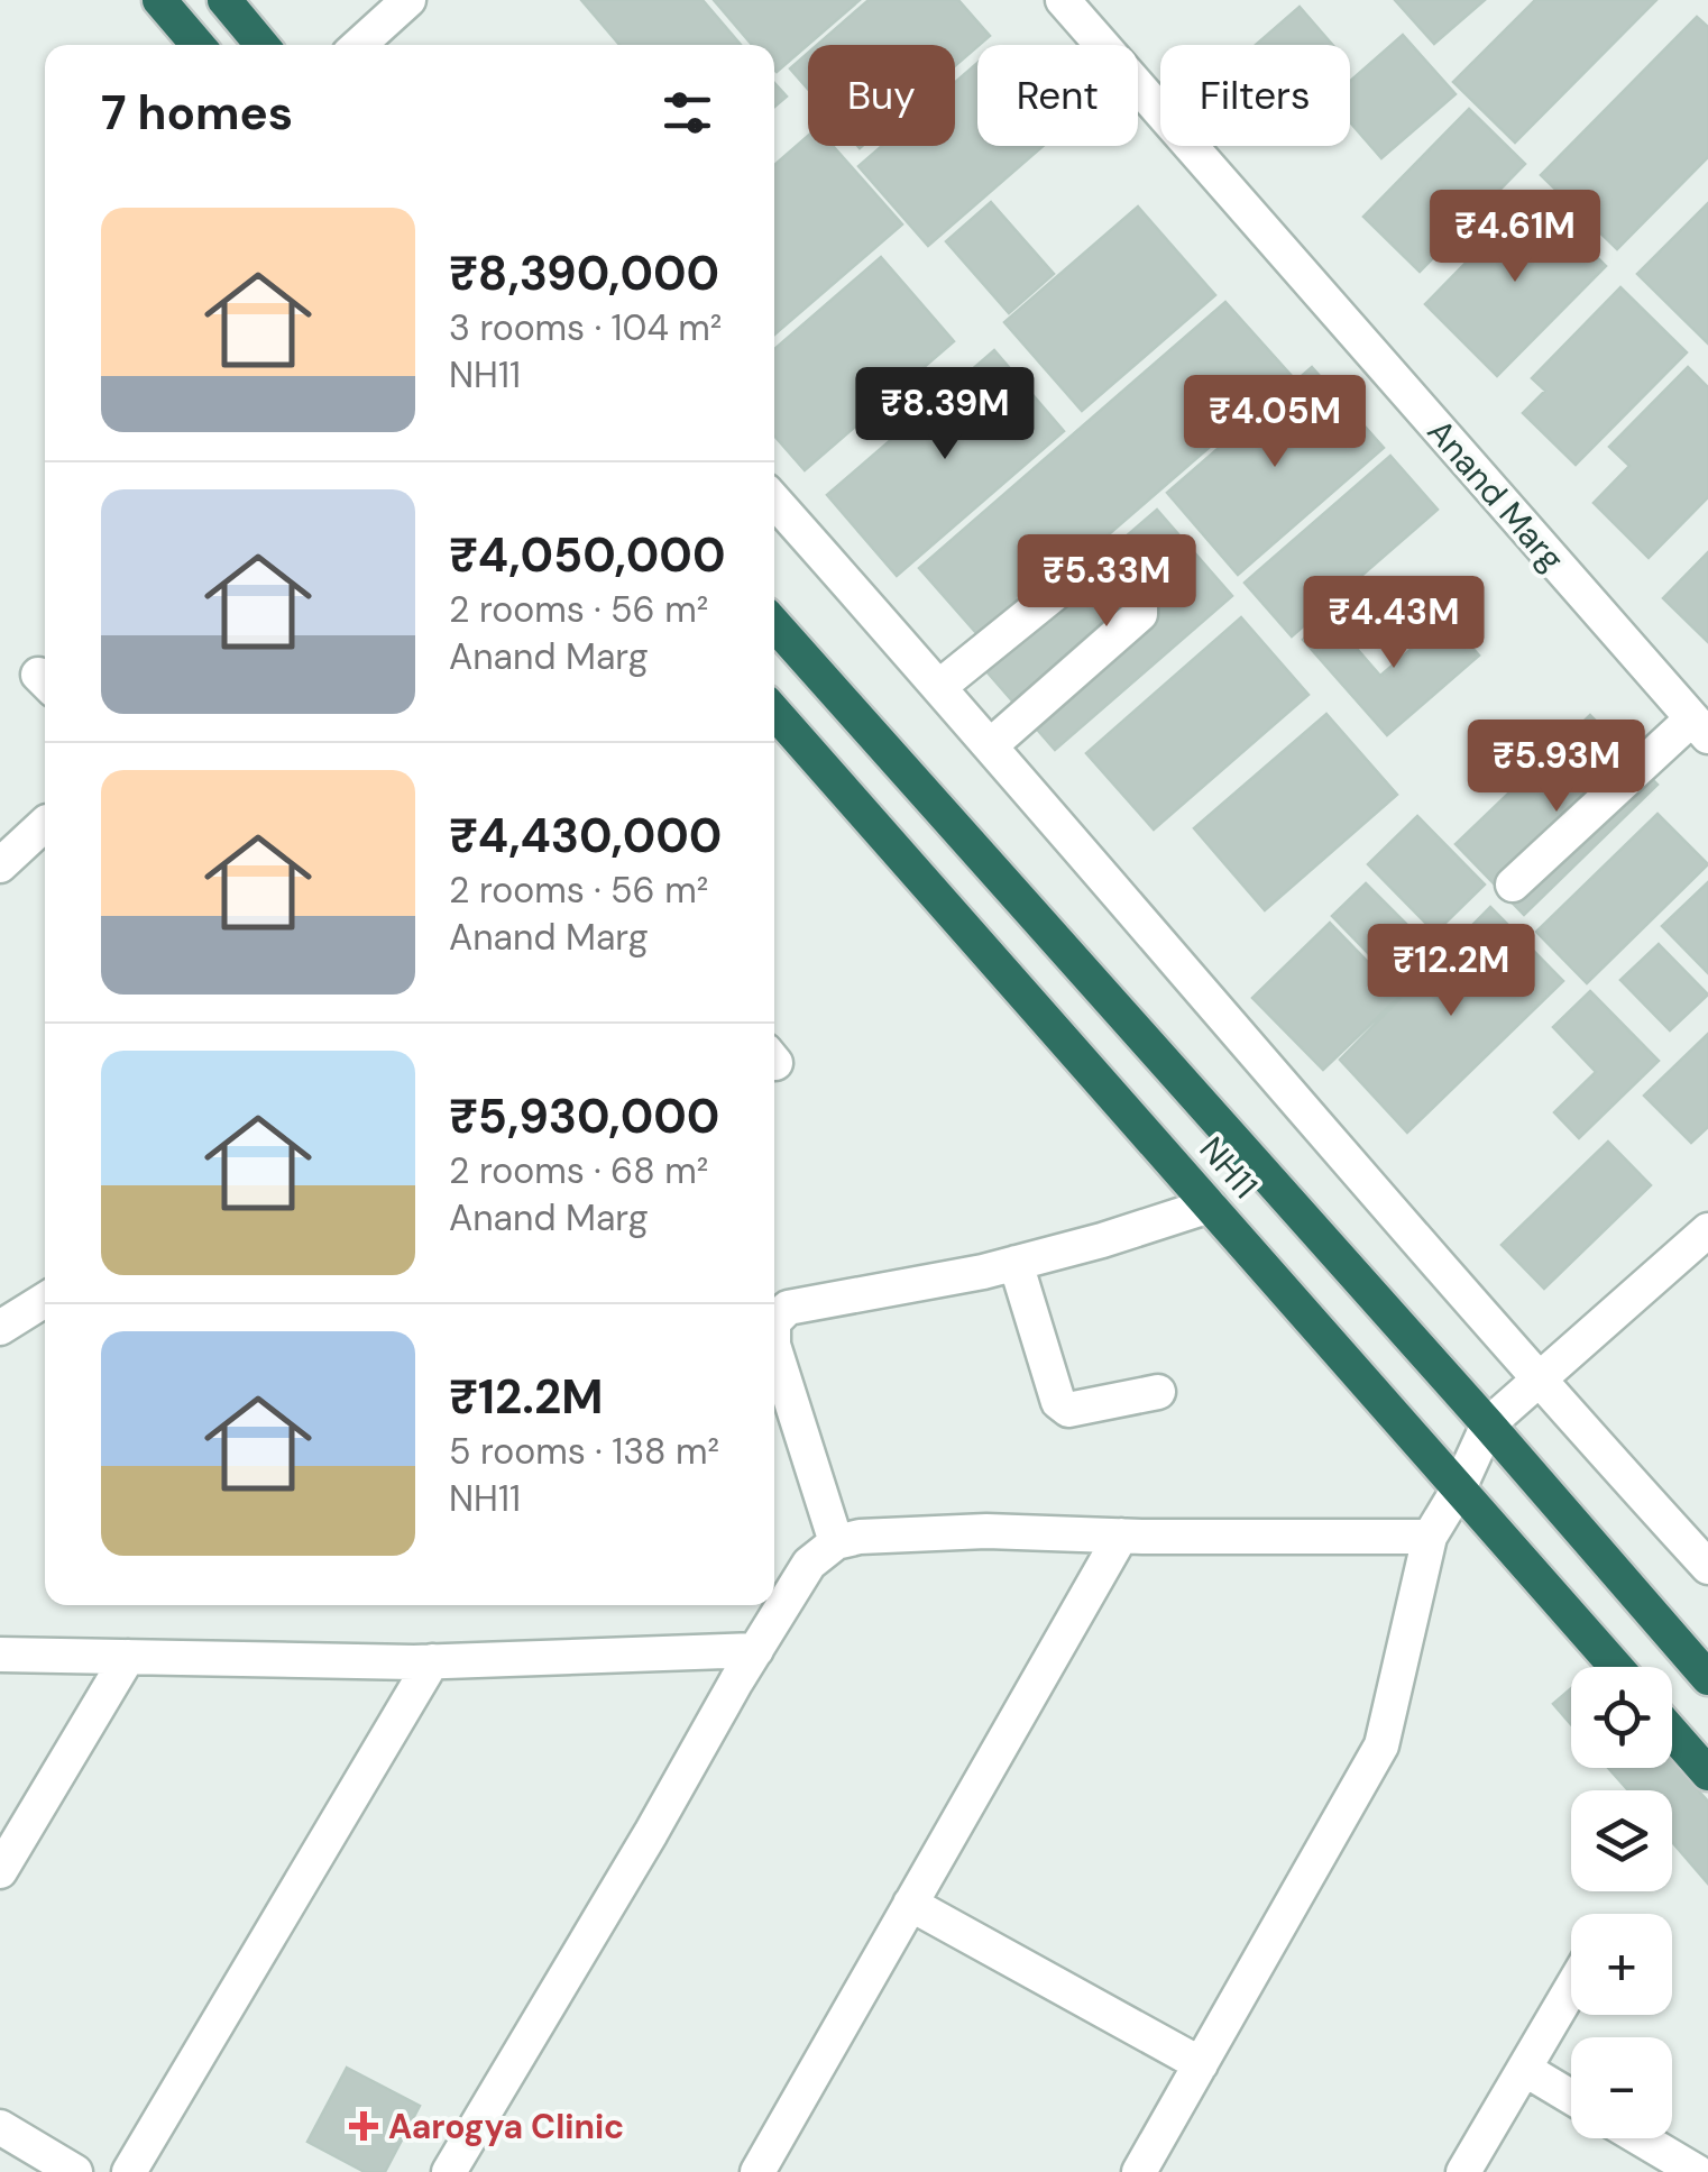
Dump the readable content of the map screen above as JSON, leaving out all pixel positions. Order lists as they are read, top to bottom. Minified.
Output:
{"streets":{"highway":["NH11"],"street":["Anand Marg"]},"places":{"health":["Aarogya Clinic"]},"page":{"chip":["Buy","Rent","Filters"],"heading":"7 homes","list":[{"name":"₹8,390,000","note":"3 rooms · 104 m² · NH11"},{"name":"₹4,050,000","note":"2 rooms · 56 m² · Anand Marg"},{"name":"₹4,430,000","note":"2 rooms · 56 m² · Anand Marg"},{"name":"₹5,930,000","note":"2 rooms · 68 m² · Anand Marg"},{"name":"₹12.2M","note":"5 rooms · 138 m² · NH11"}],"price":["₹4.61M","₹8.39M","₹4.05M","₹5.33M","₹4.43M","₹5.93M","₹12.2M"],"map_buttons":["+","−"]}}
